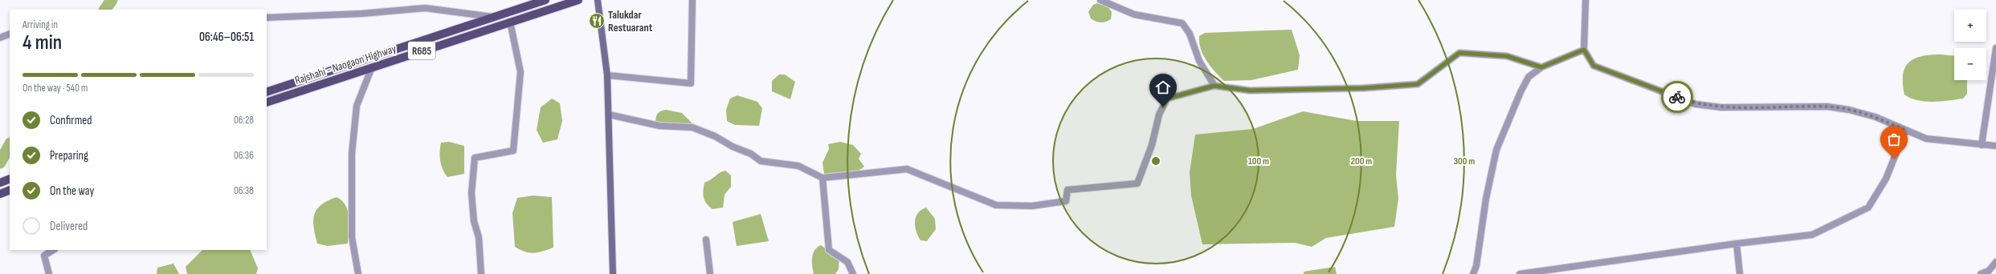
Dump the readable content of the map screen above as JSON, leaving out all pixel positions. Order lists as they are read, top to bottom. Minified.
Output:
{"streets":{"main road":["R685","Rajshahi - Naogaon Highway"]},"places":{"restaurant":["Talukdar Restuarant"]},"page":{"map_buttons":["+","−"],"heading":["4 min","Arriving in","06:46–06:51"],"bar":"On the way · 540 m","list":[["Confirmed","06:28"],["Preparing","06:36"],["On the way","06:38"],"Delivered"]},"rings":["100 m","200 m","300 m"]}
